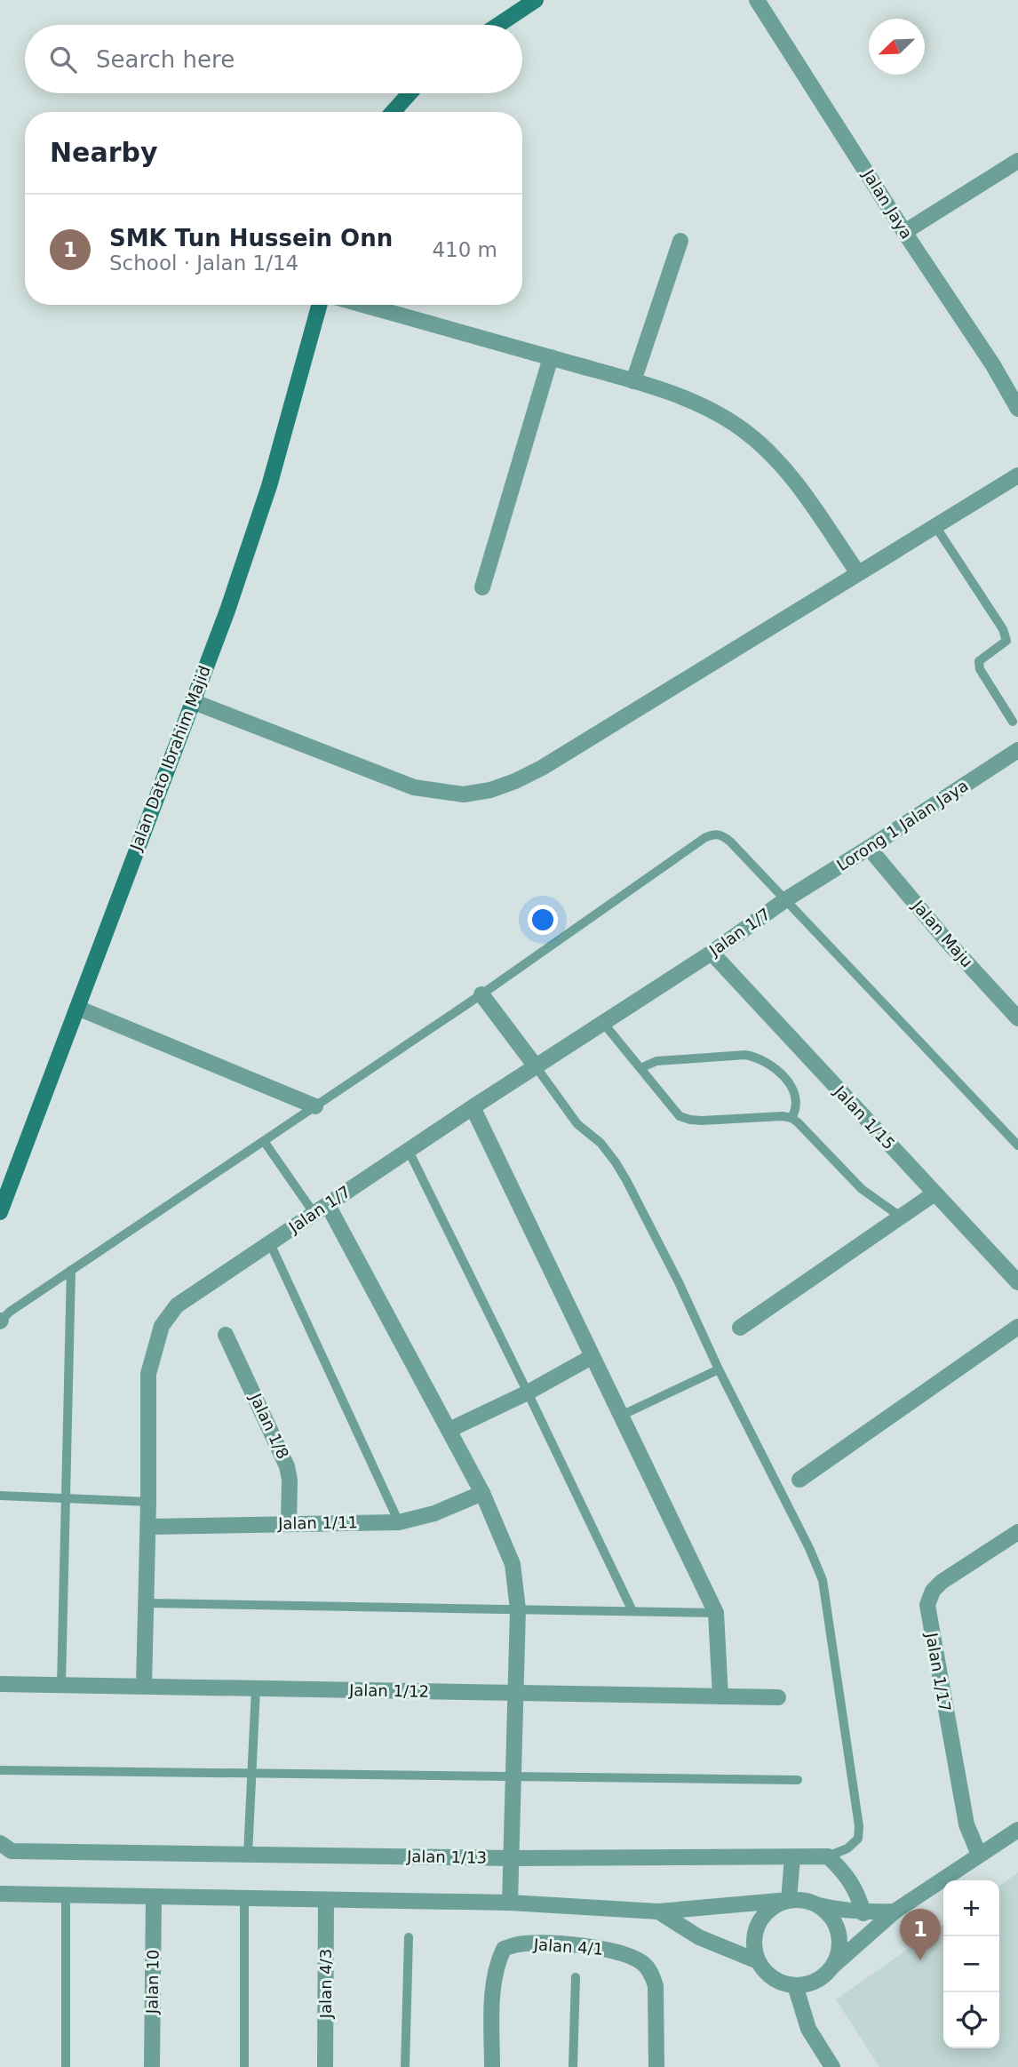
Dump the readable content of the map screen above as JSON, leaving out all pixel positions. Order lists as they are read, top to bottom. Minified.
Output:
{"streets":{"street":["Jalan Jaya","Jalan Dato Ibrahim Majid","Lorong 1 Jalan Jaya","Jalan 1/7","Jalan Maju","Jalan 1/15","Jalan 1/8","Jalan 1/11","Jalan 1/17","Jalan 1/12","Jalan 1/13","Jalan 4/1","Jalan 10","Jalan 4/3"]},"crossings":[["Lorong 1 Jalan Jaya","Jalan 1/7"],["Lorong 1 Jalan Jaya","Jalan Maju"],["Jalan 1/7","Jalan 1/15"],["Jalan 1/7","Jalan 1/11"],["Jalan 1/7","Jalan 1/12"],["Jalan 1/8","Jalan 1/11"]],"north":"bottom left","page":{"search":"Search here","heading":"Nearby","list":[{"mark":"1","name":"SMK Tun Hussein Onn","note":"School · Jalan 1/14","value":"410 m"}],"map_buttons":["+","−"],"pins":"1"}}
